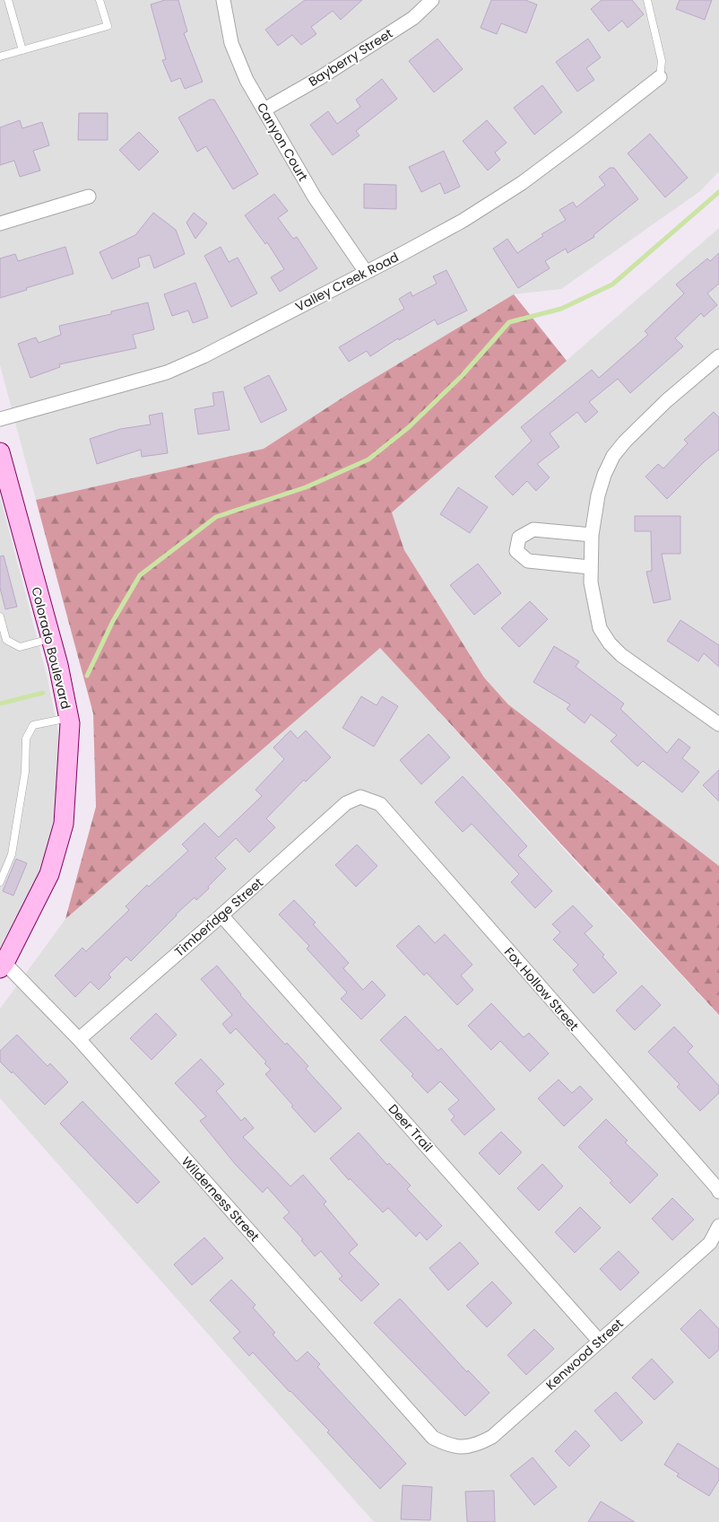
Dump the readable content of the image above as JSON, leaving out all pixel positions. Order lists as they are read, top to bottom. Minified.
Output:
{"streets":{"main road":["Colorado Boulevard"],"street":["Bayberry Street","Canyon Court","Valley Creek Road","Timberidge Street","Fox Hollow Street","Deer Trail","Wilderness Street","Kenwood Street"]},"crossings":[["Bayberry Street","Canyon Court"],["Canyon Court","Valley Creek Road"],["Colorado Boulevard","Wilderness Street"],["Timberidge Street","Fox Hollow Street"],["Timberidge Street","Deer Trail"],["Timberidge Street","Wilderness Street"],["Deer Trail","Kenwood Street"],["Wilderness Street","Kenwood Street"]]}
